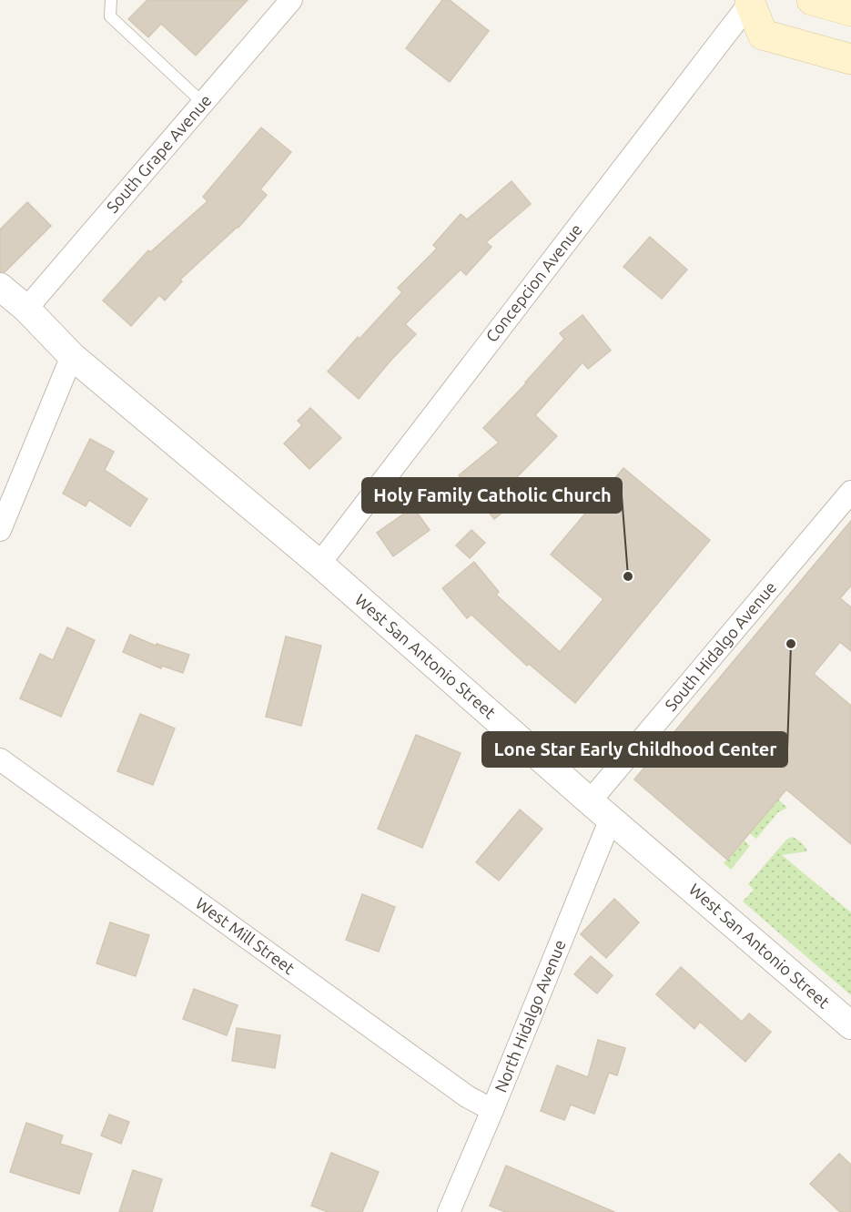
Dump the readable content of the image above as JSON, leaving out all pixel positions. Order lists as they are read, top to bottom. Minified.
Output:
{"streets":{"street":["South Grape Avenue","Concepcion Avenue","South Hidalgo Avenue","West San Antonio Street","West Mill Street","North Hidalgo Avenue"]},"crossings":[["South Grape Avenue","West San Antonio Street"],["Concepcion Avenue","West San Antonio Street"],["South Hidalgo Avenue","West San Antonio Street"],["West San Antonio Street","North Hidalgo Avenue"],["West Mill Street","North Hidalgo Avenue"]],"places":["Holy Family Catholic Church","Lone Star Early Childhood Center"]}
